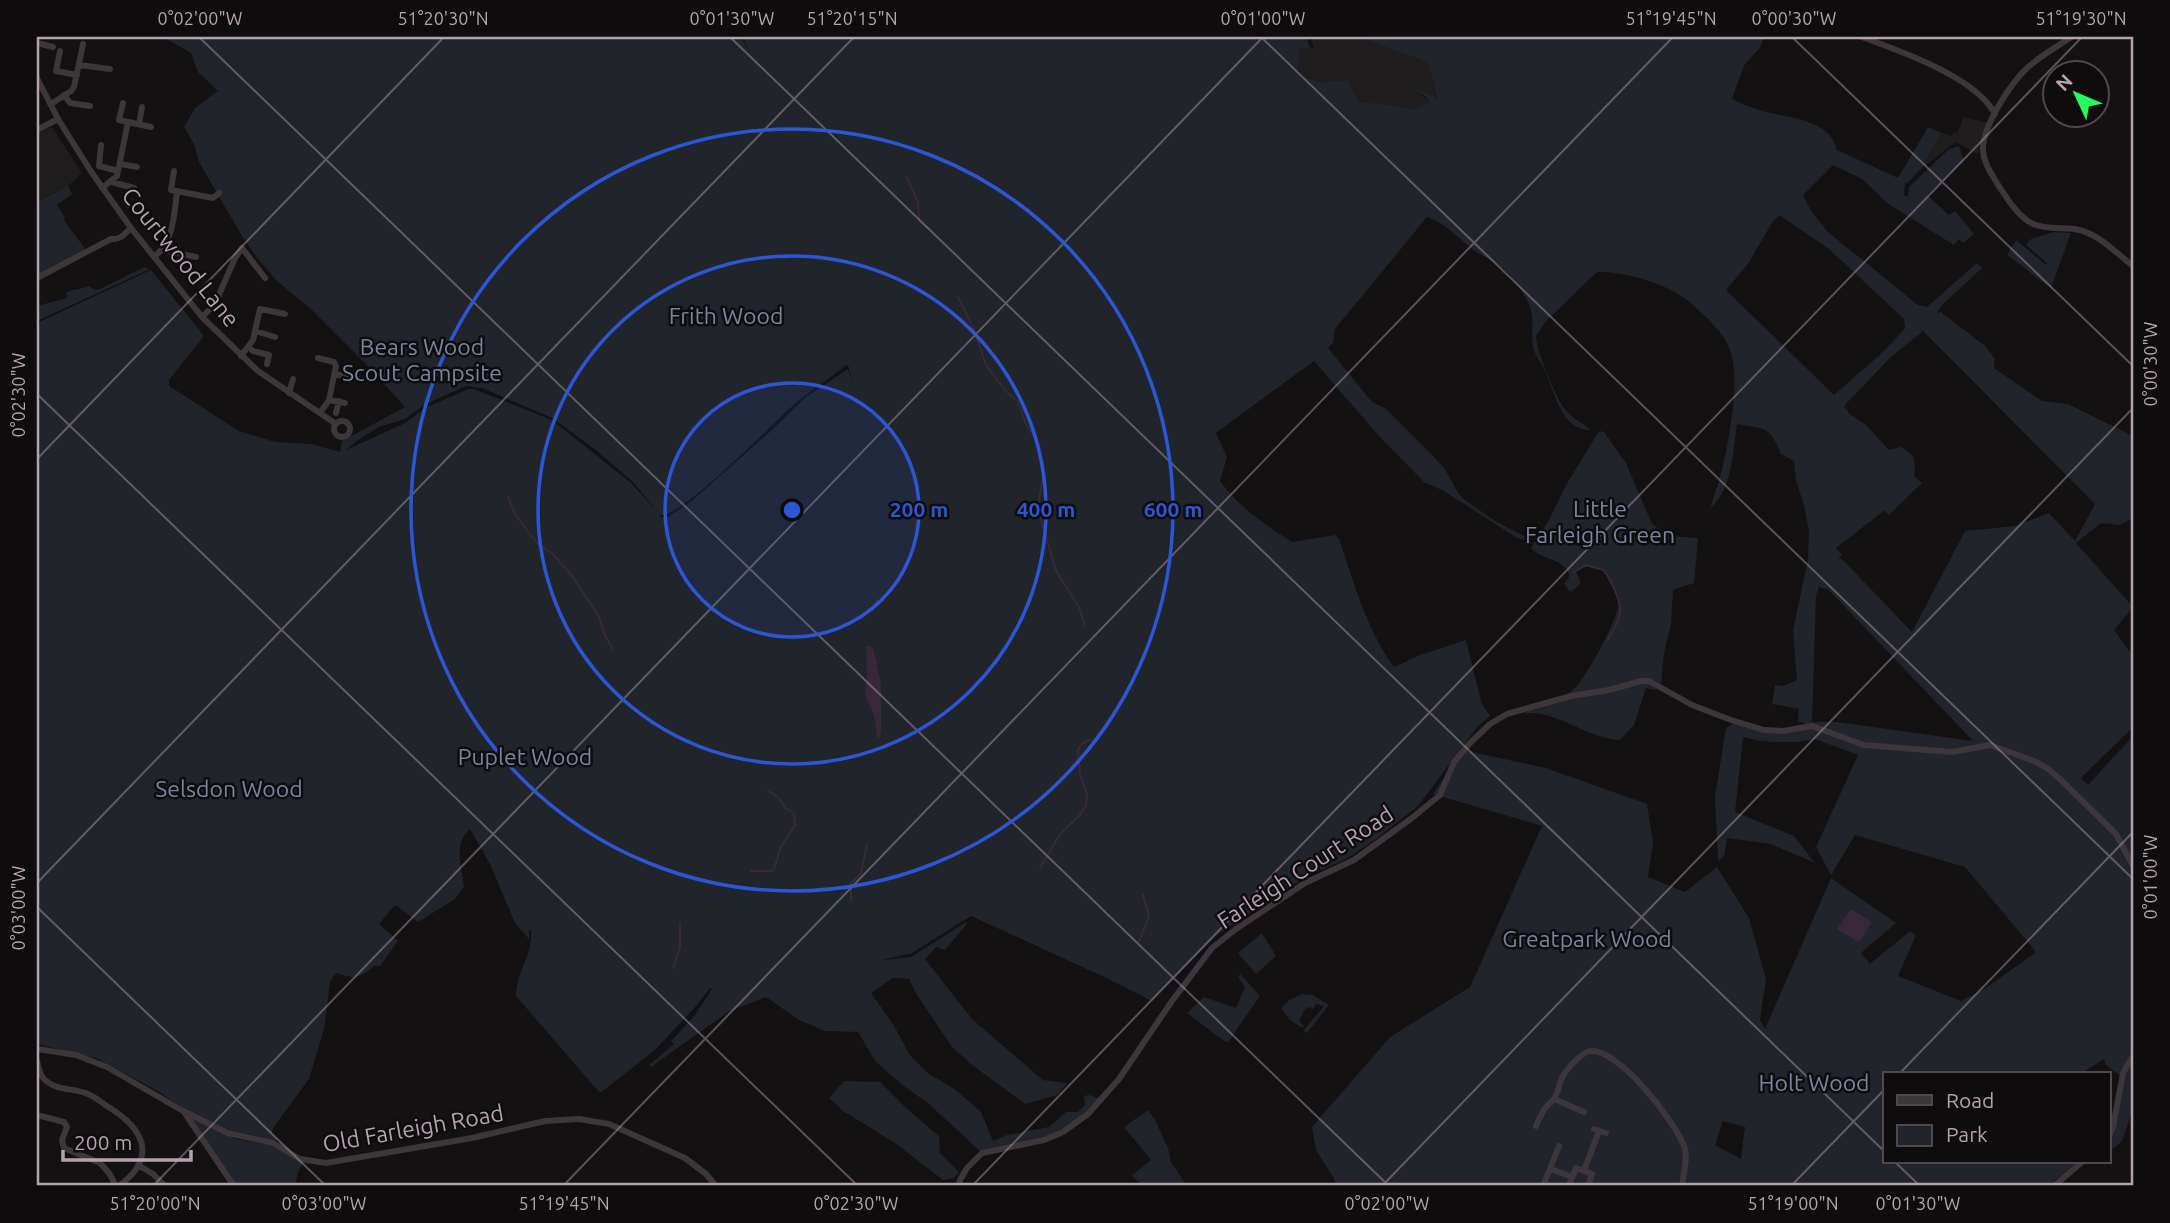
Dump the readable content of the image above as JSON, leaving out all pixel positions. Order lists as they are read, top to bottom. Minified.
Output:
{"streets":{"street":["Courtwood Lane","Farleigh Court Road","Old Farleigh Road"]},"parks":["Frith Wood","Bears Wood Scout Campsite","Little Farleigh Green","Puplet Wood","Selsdon Wood","Greatpark Wood","Holt Wood"],"legend":["Road","Park"],"scale_bar":"200 m","north":"top left","coordinates":["0°02'00\"W","51°20'30\"N","0°01'30\"W","51°20'15\"N","0°01'00\"W","51°19'45\"N","0°00'30\"W","51°19'30\"N","0°02'30\"W","0°03'00\"W","51°20'00\"N","51°19'00\"N"],"rings":["200 m","400 m","600 m"]}
